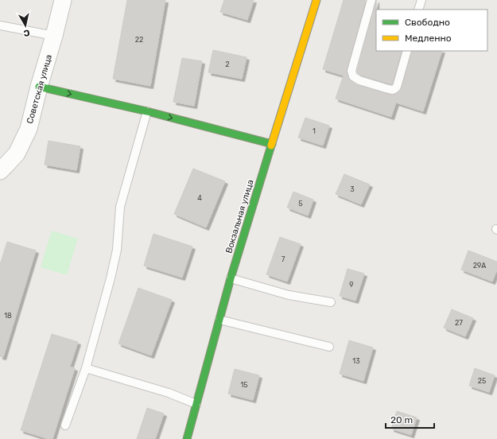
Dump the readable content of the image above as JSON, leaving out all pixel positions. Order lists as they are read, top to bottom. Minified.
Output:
{"streets":{"main road":["Вокзальная улица"],"street":["Советская улица"]},"house_numbers":["22","2","1","3","4","5","7","29А","9","18","27","13","25","15"],"legend":["Свободно","Медленно"],"scale_bar":"20 m","north":"bottom"}
